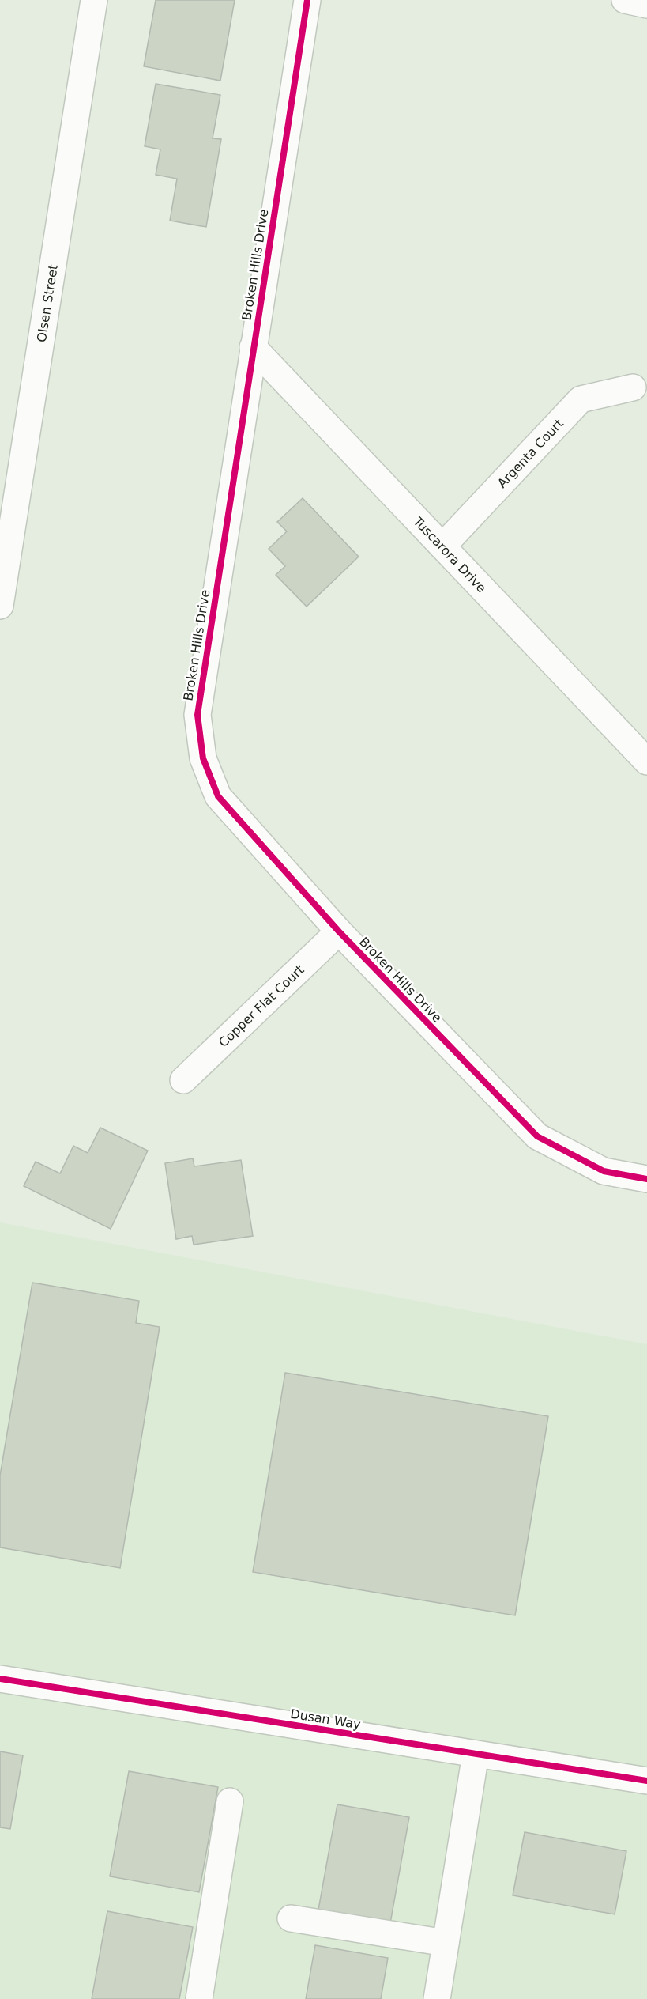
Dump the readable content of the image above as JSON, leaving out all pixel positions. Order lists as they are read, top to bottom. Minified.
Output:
{"streets":{"street":["Broken Hills Drive","Olsen Street","Argenta Court","Tuscarora Drive","Copper Flat Court","Dusan Way"]},"crossings":[["Broken Hills Drive","Tuscarora Drive"],["Broken Hills Drive","Copper Flat Court"],["Argenta Court","Tuscarora Drive"]]}
